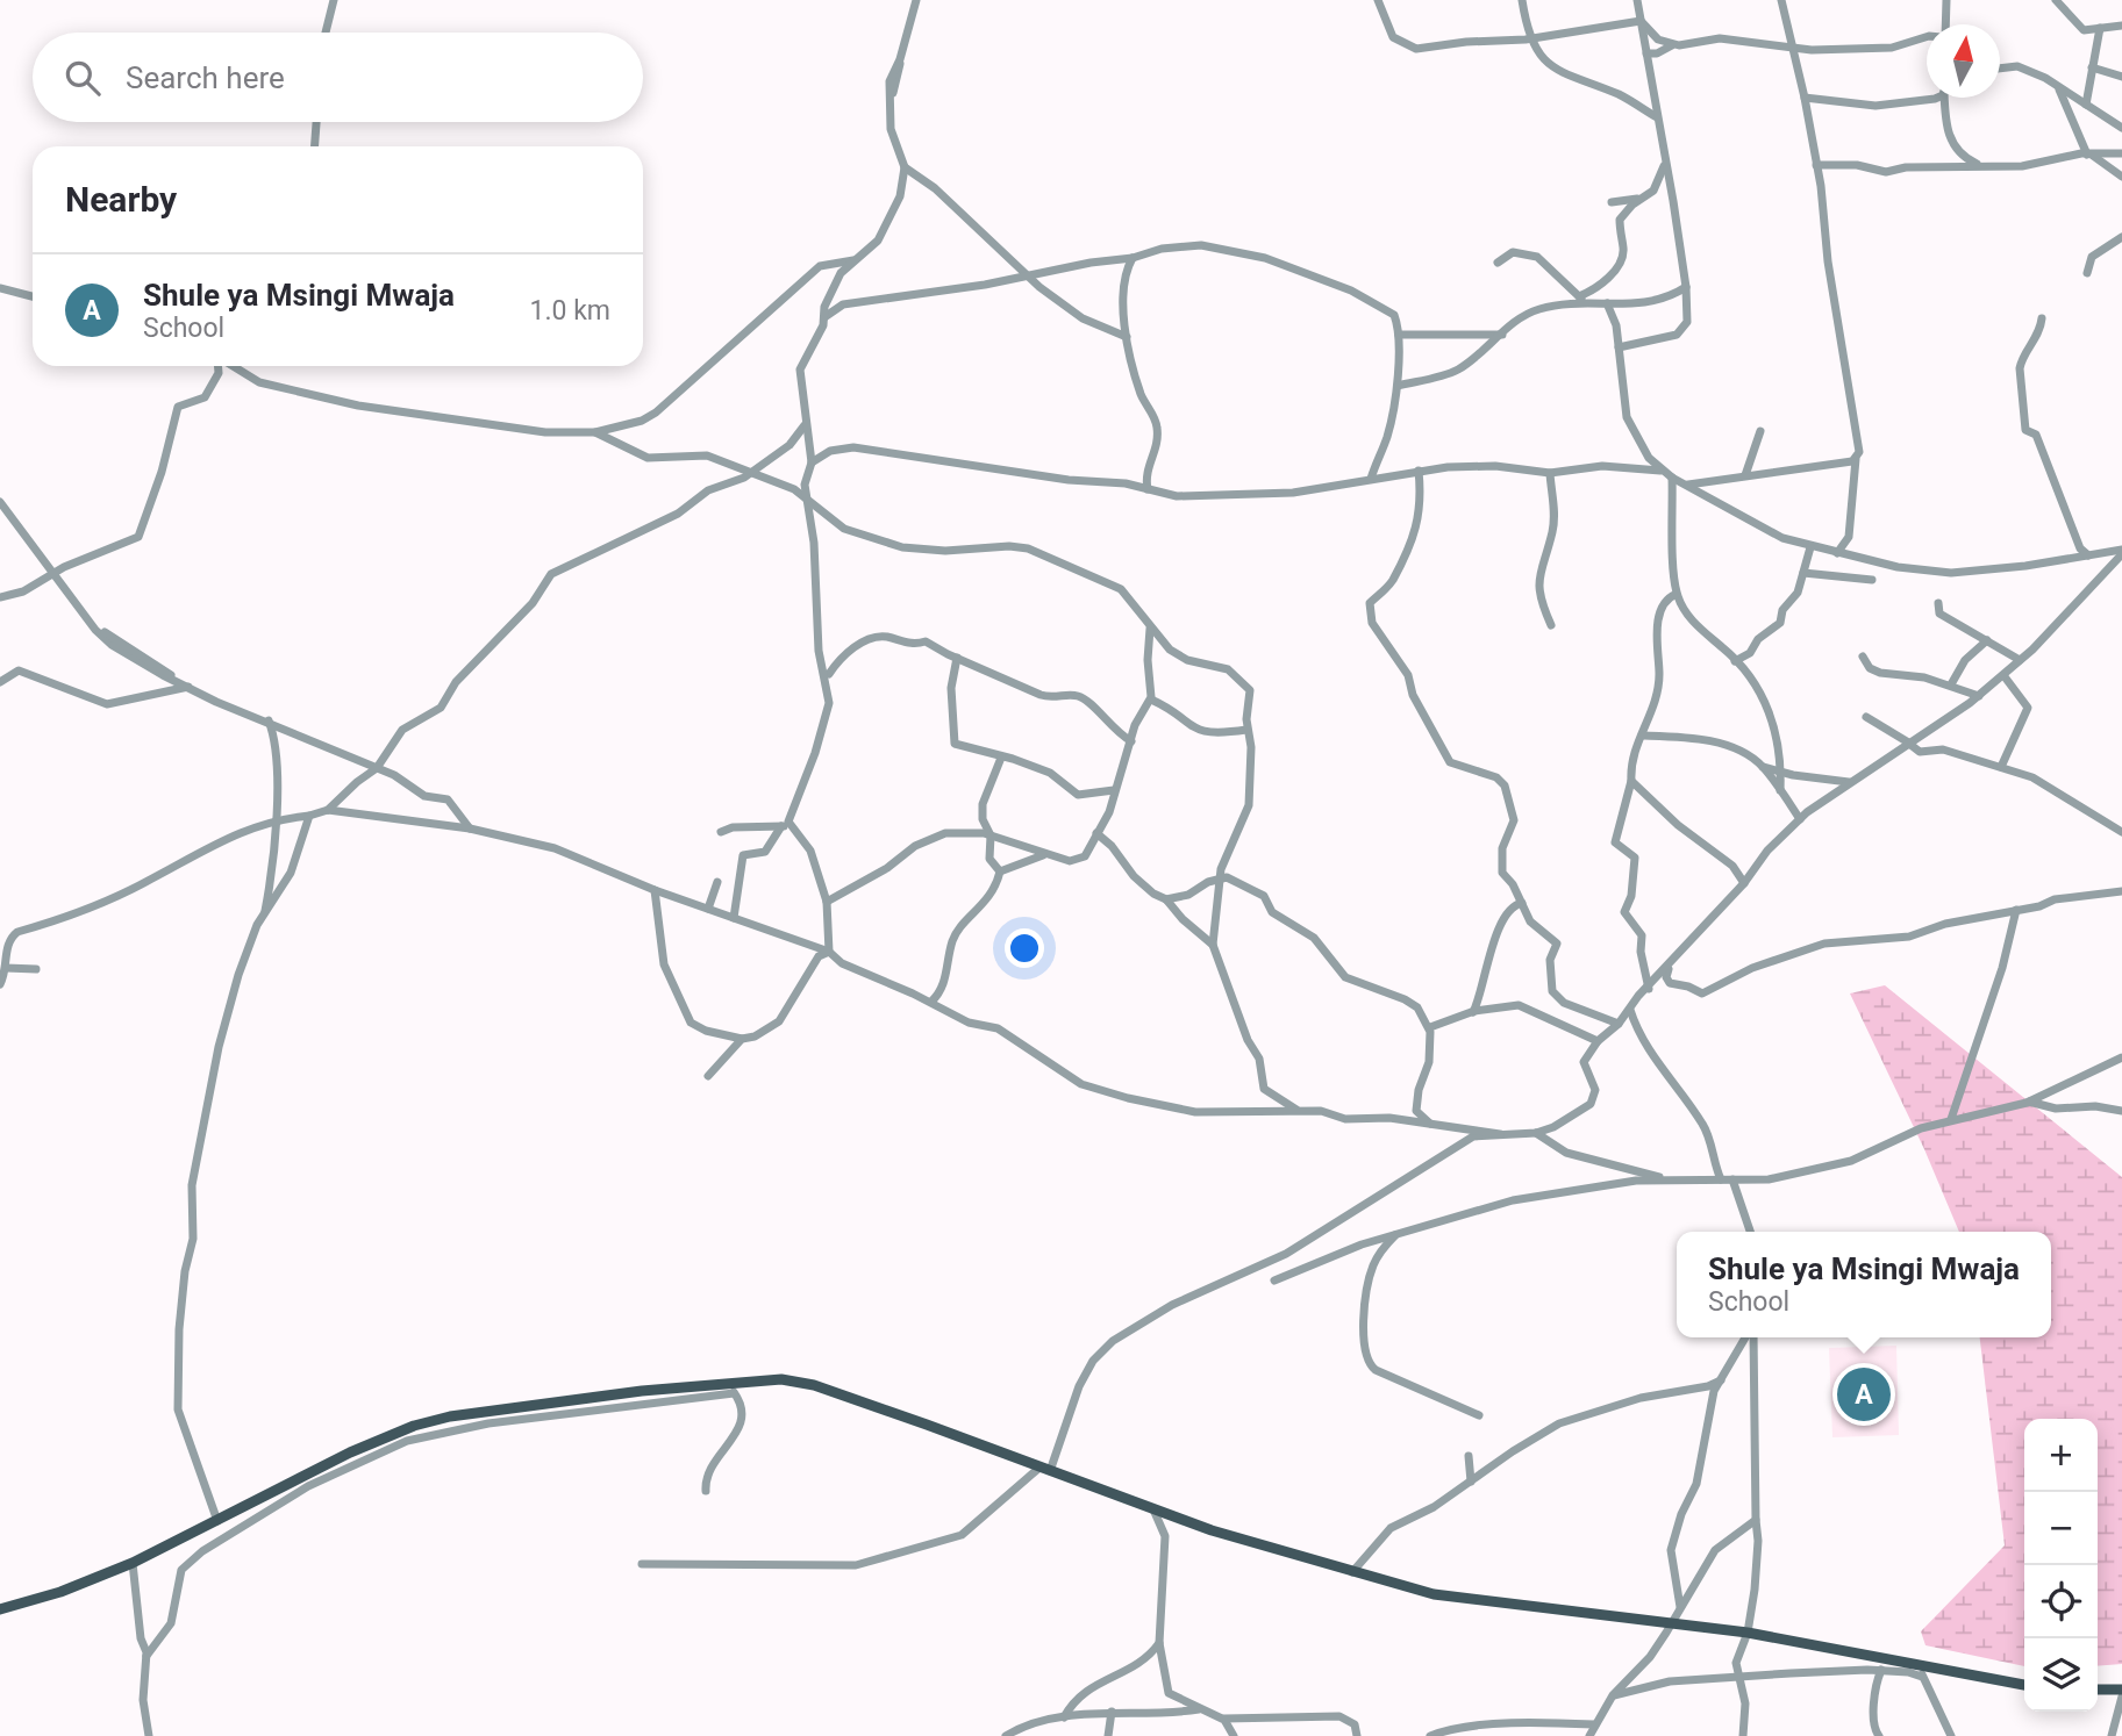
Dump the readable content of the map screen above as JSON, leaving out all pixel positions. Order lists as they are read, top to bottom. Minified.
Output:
{"north":"top","page":{"search":"Search here","heading":"Nearby","list":[{"mark":"A","name":"Shule ya Msingi Mwaja","note":"School","value":"1.0 km"}],"popup":["Shule ya Msingi Mwaja","School"],"pins":"A","map_buttons":["+","−"]}}
